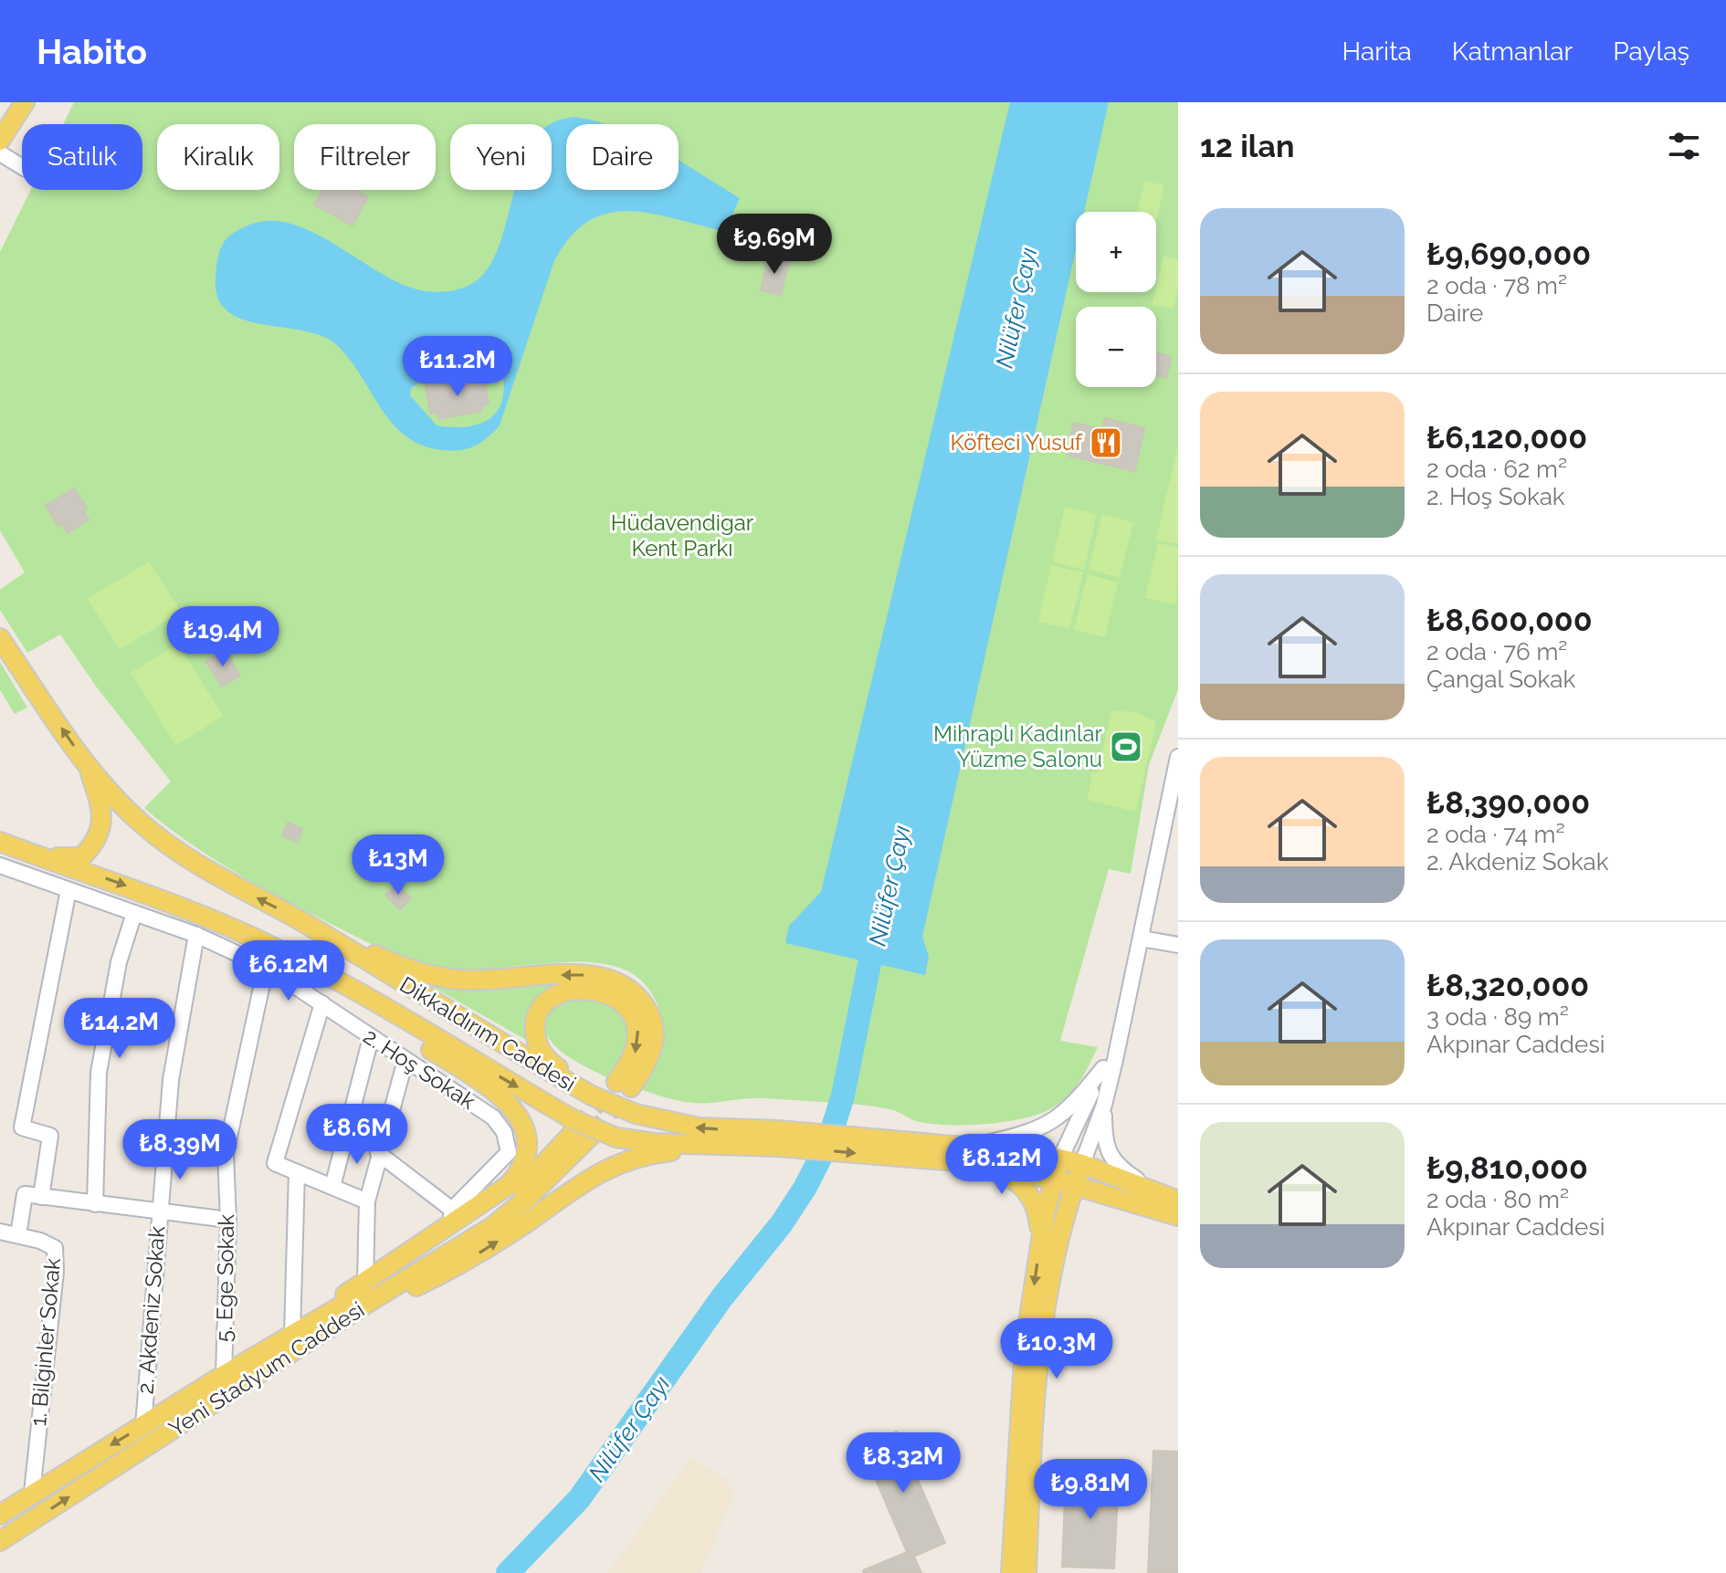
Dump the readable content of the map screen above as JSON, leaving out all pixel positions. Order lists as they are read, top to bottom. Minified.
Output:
{"streets":{"main road":["Dikkaldırım Caddesi","Yeni Stadyum Caddesi"],"street":["2. Hoş Sokak","5. Ege Sokak","2. Akdeniz Sokak","1. Bilginler Sokak"]},"crossings":[["2. Hoş Sokak","5. Ege Sokak"],["2. Hoş Sokak","2. Akdeniz Sokak"],["5. Ege Sokak","Yeni Stadyum Caddesi"],["2. Akdeniz Sokak","Yeni Stadyum Caddesi"],["1. Bilginler Sokak","Yeni Stadyum Caddesi"]],"water":["Nilüfer Çayı"],"parks":["Hüdavendigar Kent Parkı"],"places":{"restaurant":["Köfteci Yusuf"],"sports":["Mihraplı Kadınlar Yüzme Salonu"]},"page":{"header":"Habito","nav":["Harita","Katmanlar","Paylaş"],"heading":"12 ilan","chip":["Satılık","Kiralık","Filtreler","Yeni","Daire"],"list":[{"name":"₺9,690,000","note":"2 oda · 78 m² · Daire"},{"name":"₺6,120,000","note":"2 oda · 62 m² · 2. Hoş Sokak"},{"name":"₺8,600,000","note":"2 oda · 76 m² · Çangal Sokak"},{"name":"₺8,390,000","note":"2 oda · 74 m² · 2. Akdeniz Sokak"},{"name":"₺8,320,000","note":"3 oda · 89 m² · Akpınar Caddesi"},{"name":"₺9,810,000","note":"2 oda · 80 m² · Akpınar Caddesi"}],"map_buttons":["+","−"],"price":["₺9.69M","₺11.2M","₺19.4M","₺13M","₺6.12M","₺14.2M","₺8.6M","₺8.39M","₺8.12M","₺10.3M","₺8.32M","₺9.81M"]}}
